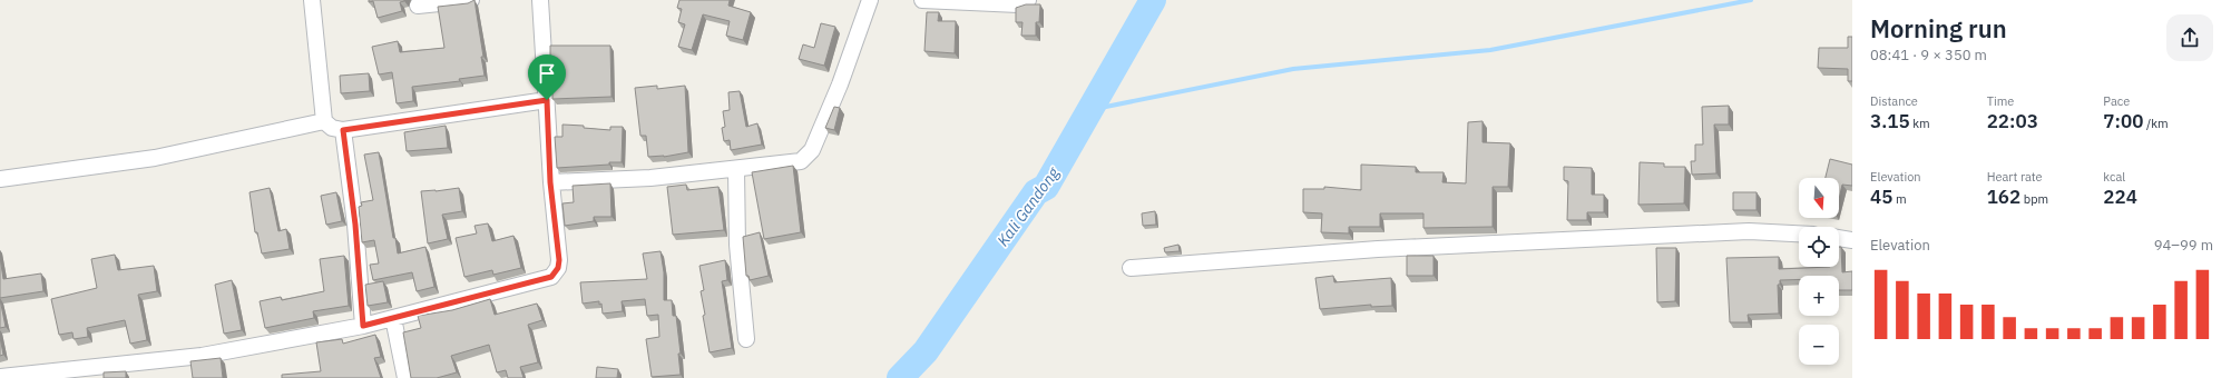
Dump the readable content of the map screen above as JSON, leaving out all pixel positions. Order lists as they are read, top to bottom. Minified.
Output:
{"water":["Kali Gandong"],"north":"bottom","page":{"heading":["Morning run","08:41 · 9 × 350 m"],"stats":[["Distance","3.15 km"],["Time","22:03"],["Pace","7:00 /km"],["Elevation","45 m"],["Heart rate","162 bpm"],["kcal","224"]],"map_buttons":["+","−"],"chart":["Elevation","94–99 m"]}}
